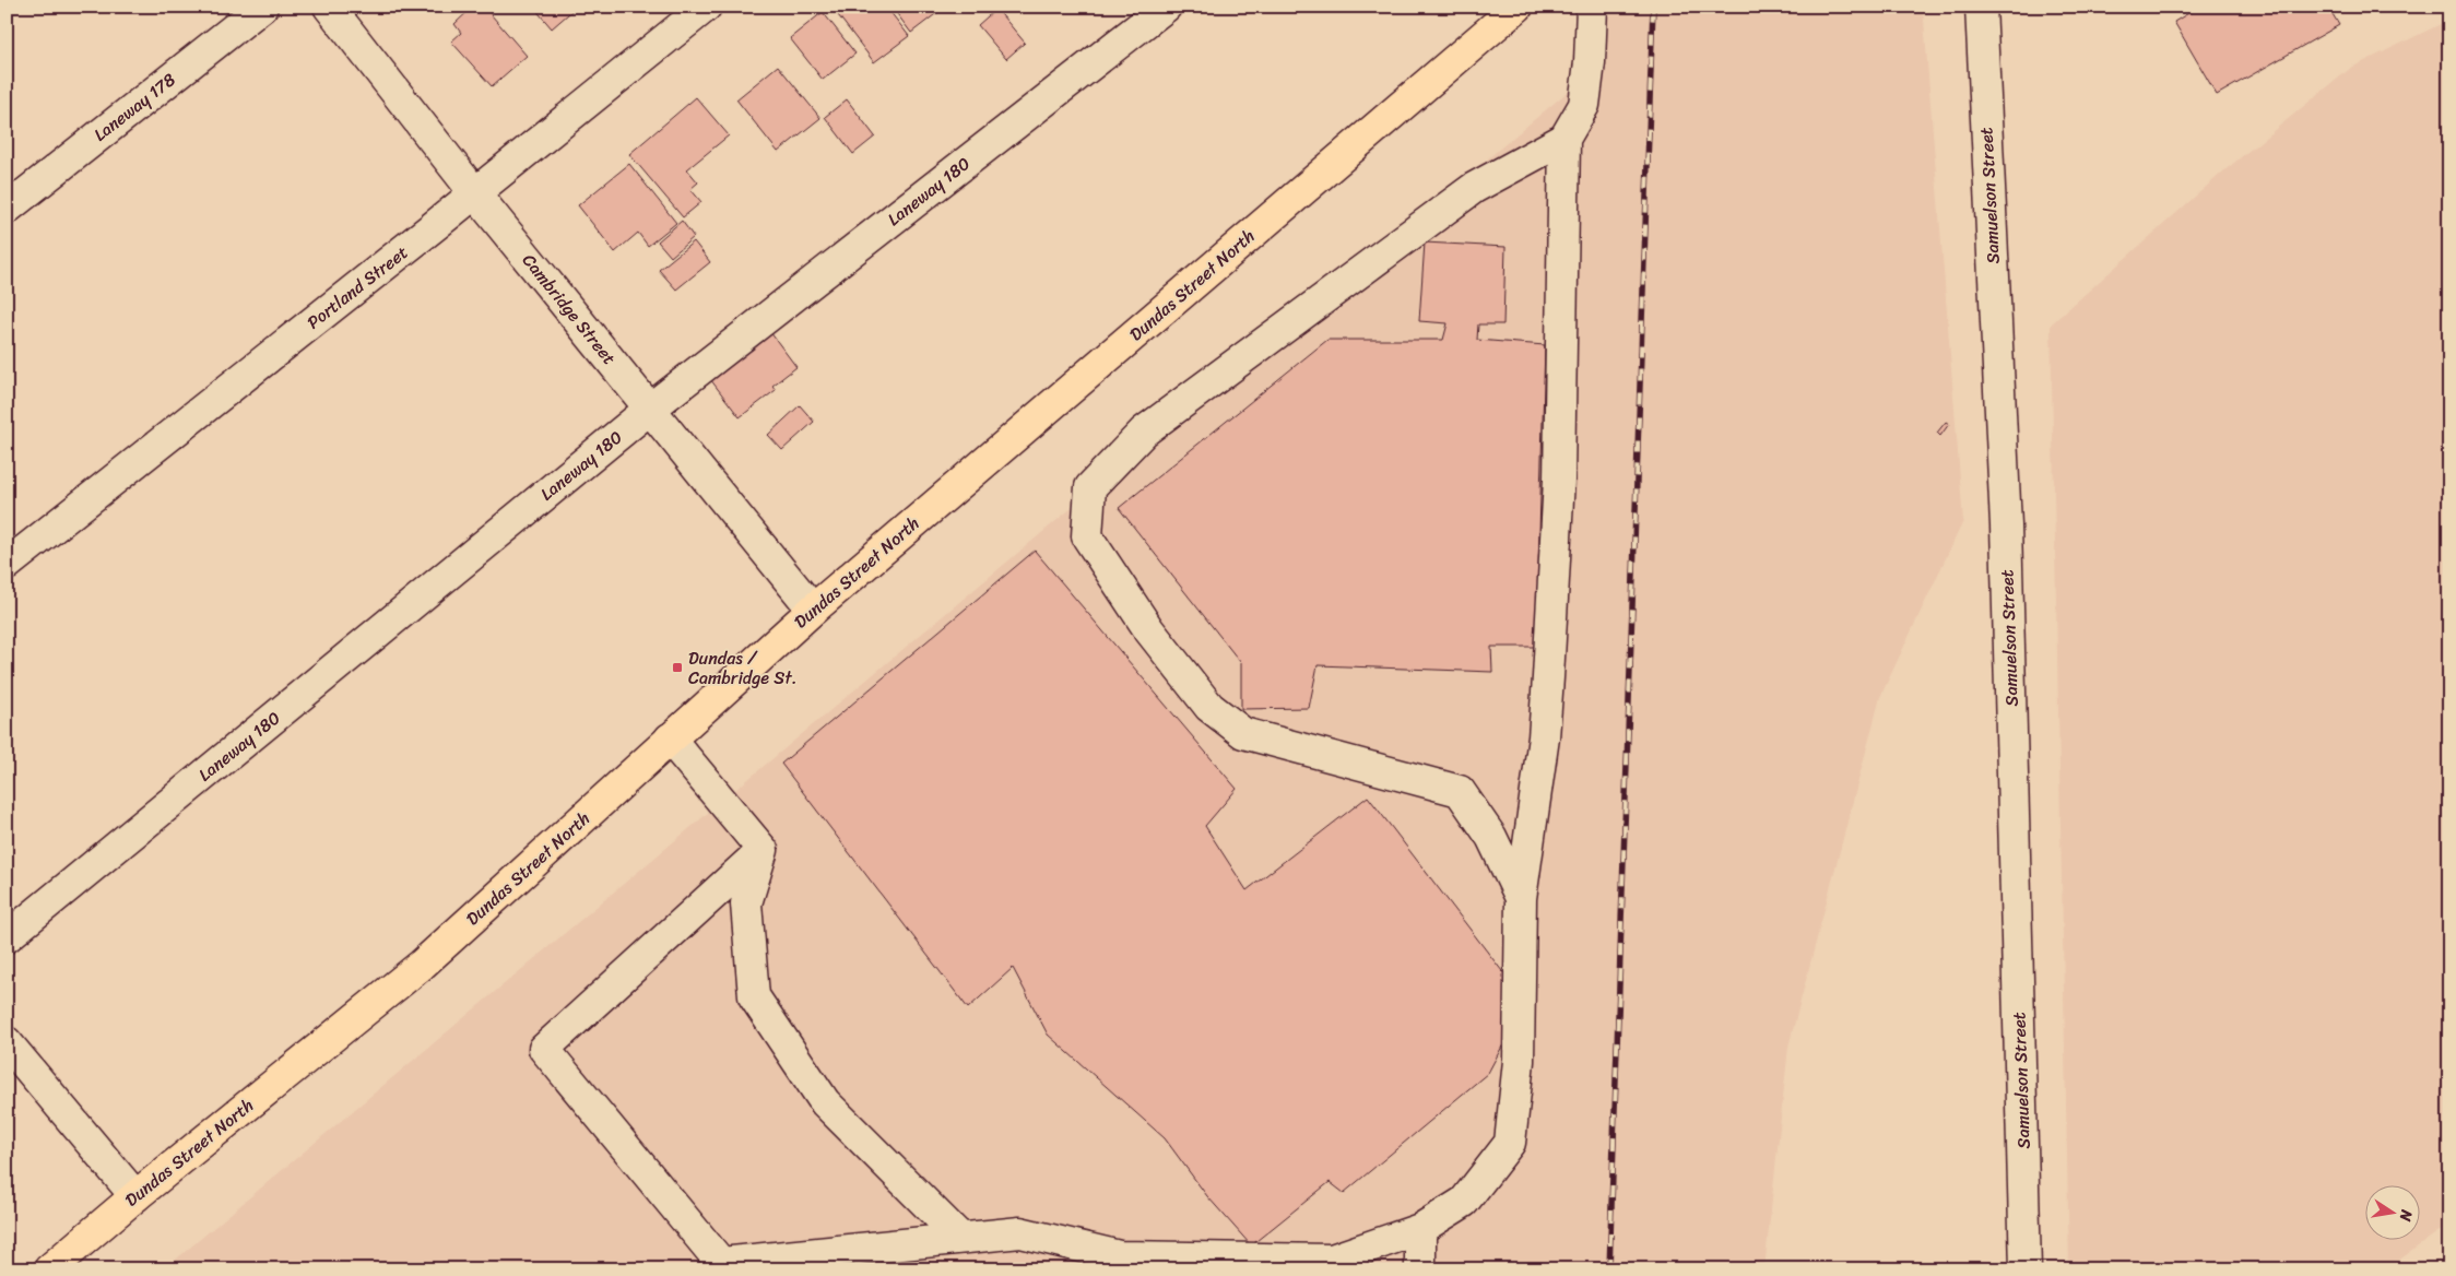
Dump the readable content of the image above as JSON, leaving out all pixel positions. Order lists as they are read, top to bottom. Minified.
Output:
{"streets":{"main road":["Dundas Street North"],"street":["Laneway 178","Laneway 180","Samuelson Street","Portland Street","Cambridge Street"]},"crossings":[["Laneway 180","Cambridge Street"],["Dundas Street North","Cambridge Street"],["Portland Street","Cambridge Street"]],"places":{"transit":["Dundas / Cambridge St."]},"north":"right"}
